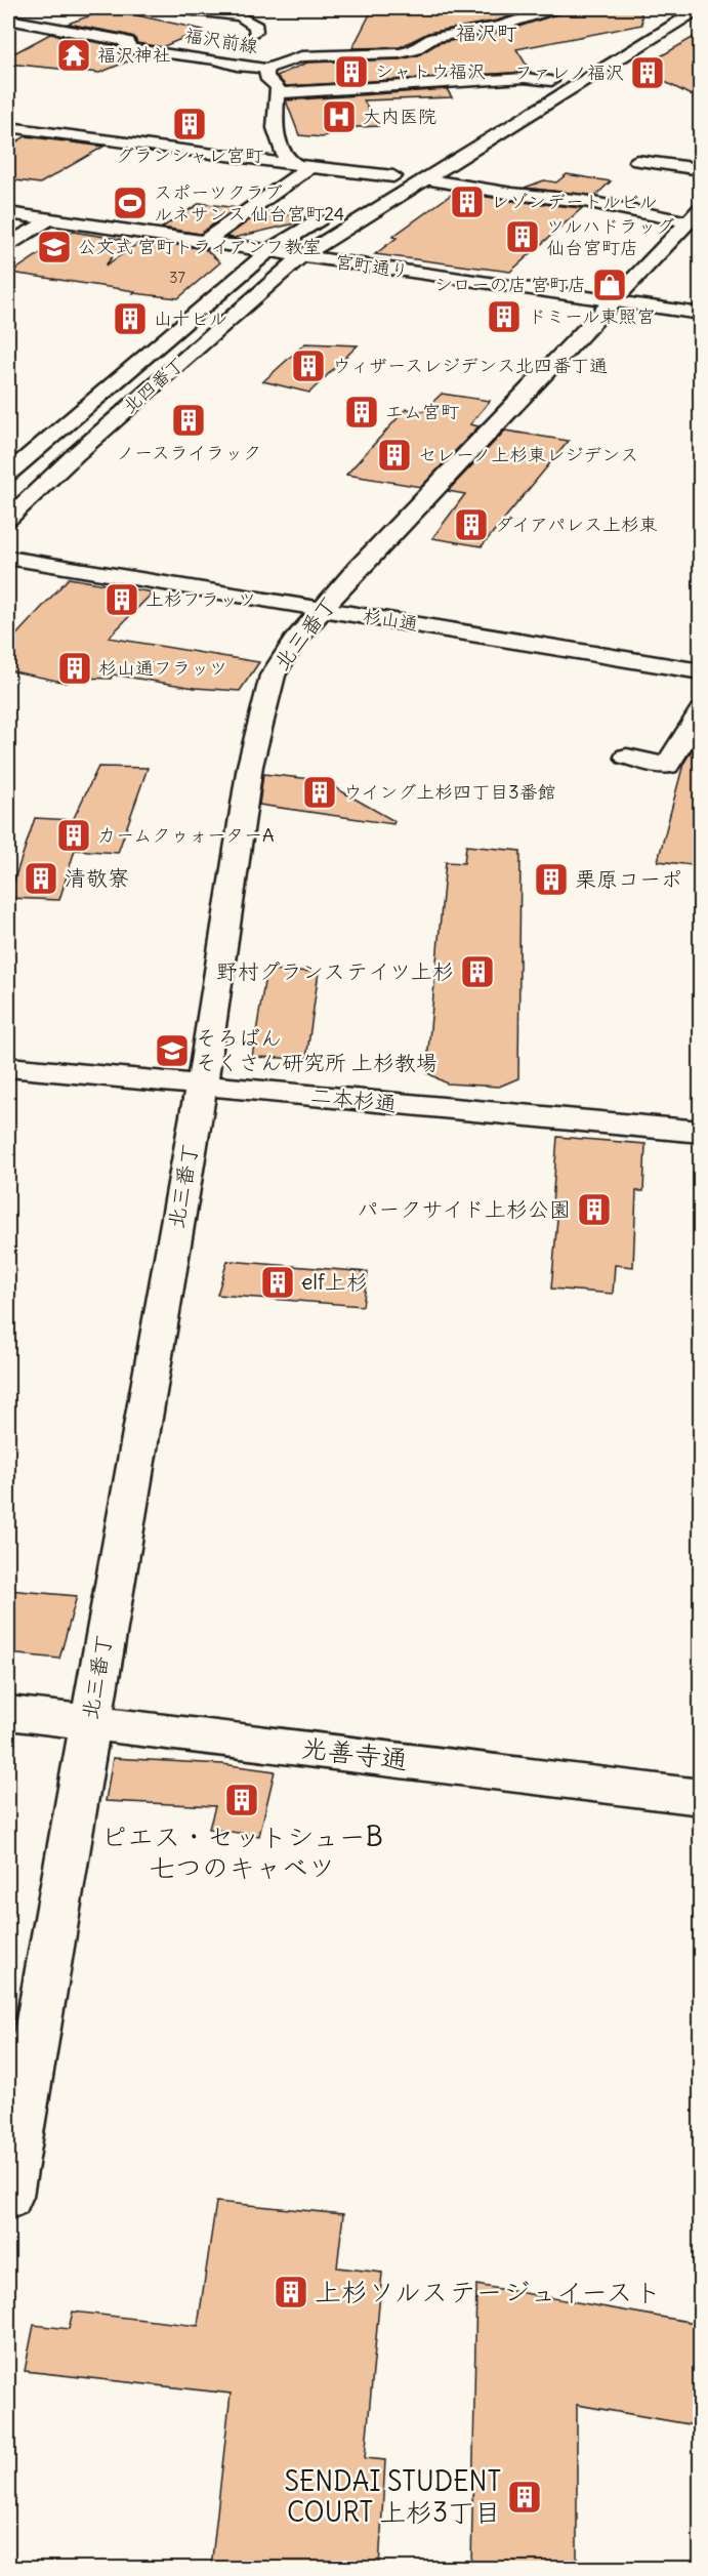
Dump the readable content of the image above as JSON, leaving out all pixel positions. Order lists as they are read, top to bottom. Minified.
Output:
{"streets":{"street":["福沢前線","宮町通り","北四番丁","杉山通","北三番丁","二本杉通","光善寺通"]},"crossings":[["宮町通り","北四番丁"],["宮町通り","北三番丁"],["杉山通","北三番丁"],["北三番丁","二本杉通"],["北三番丁","光善寺通"]],"districts":["福沢町"],"places":{"temple":["福沢神社"],"building":["シャトウ福沢","ファレノ福沢","グランシャレ宮町","レゾンデートルビル","ツルハドラッグ 仙台宮町店","ドミール東照宮","山十ビル","ウィザースレジデンス北四番丁通","エム宮町","ノースライラック","セレーノ上杉東レジデンス","ダイアパレス上杉東","上杉フラッツ","杉山通フラッツ","ウイング上杉四丁目3番館","カームクゥォーターA","清敬寮","栗原コーポ","野村グランステイツ上杉","パークサイド上杉公園","elf上杉","ピエス・セットシューB 七つのキャベツ","上杉ソルステージュイースト","SENDAI STUDENT COURT 上杉3丁目"],"hospital":["大内医院"],"sports":["スポーツクラブ ルネサンス 仙台宮町24"],"school or university":["公文式 宮町トライアンフ教室","そろばん そくさん研究所 上杉教場"],"shop":["シローの店 宮町店"]},"house_numbers":["37"]}
